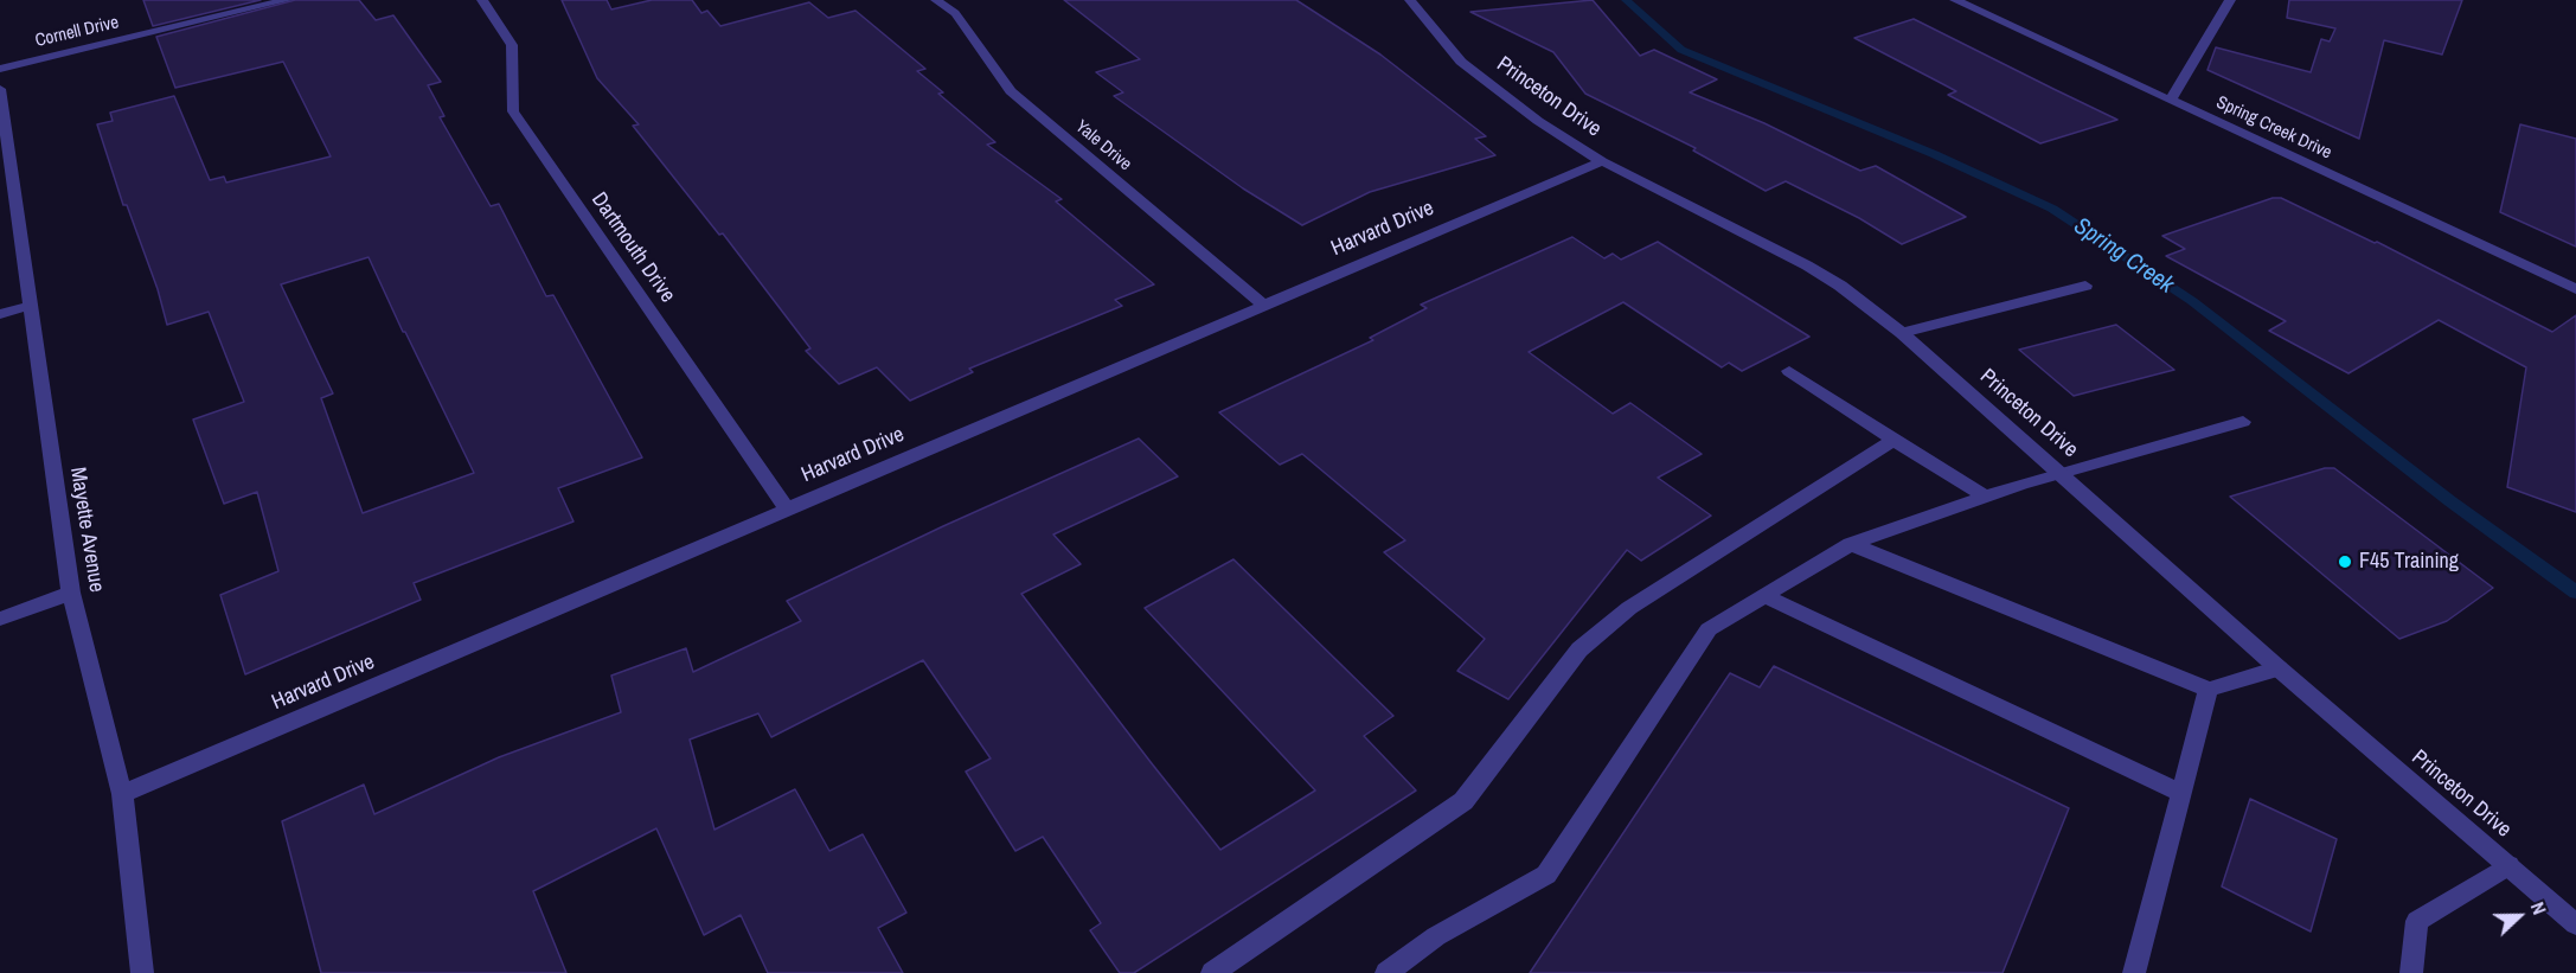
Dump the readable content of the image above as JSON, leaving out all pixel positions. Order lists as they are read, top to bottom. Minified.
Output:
{"streets":{"street":["Cornell Drive","Princeton Drive","Spring Creek Drive","Yale Drive","Harvard Drive","Dartmouth Drive","Mayette Avenue"]},"crossings":[["Princeton Drive","Harvard Drive"],["Yale Drive","Harvard Drive"],["Harvard Drive","Dartmouth Drive"],["Harvard Drive","Mayette Avenue"]],"water":["Spring Creek"],"places":["F45 Training"],"north":"right"}
